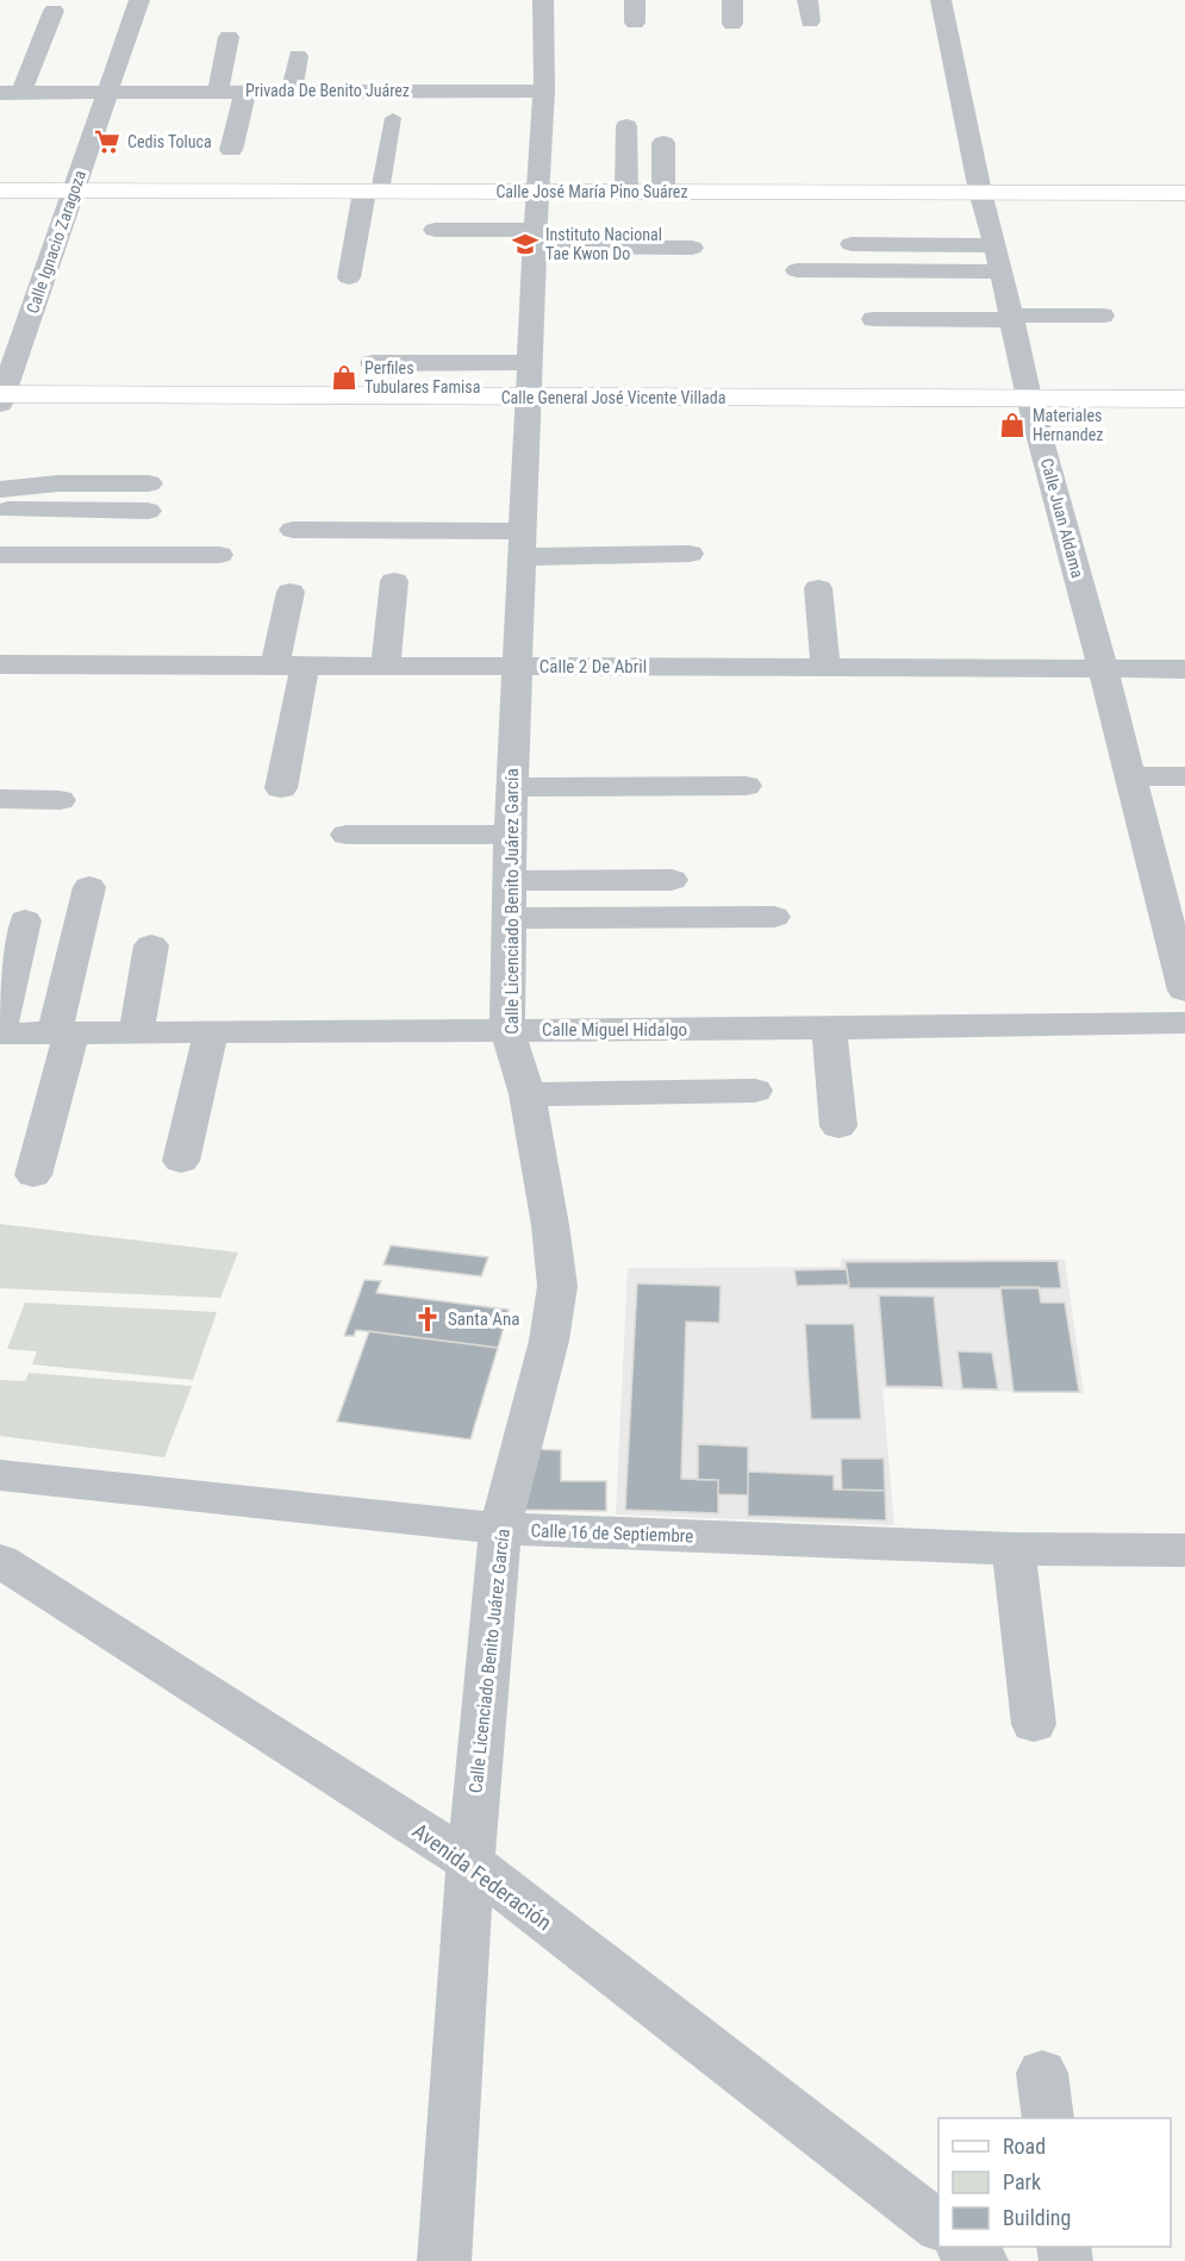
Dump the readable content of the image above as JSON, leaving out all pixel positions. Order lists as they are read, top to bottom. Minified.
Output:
{"streets":{"main road":["Calle José María Pino Suárez","Calle General José Vicente Villada"],"street":["Privada De Benito Juárez","Calle Ignacio Zaragoza","Calle Juan Aldama","Calle 2 De Abril","Calle Licenciado Benito Juárez García","Calle Miguel Hidalgo","Calle 16 de Septiembre","Avenida Federación"]},"crossings":[["Privada De Benito Juárez","Calle Ignacio Zaragoza"],["Privada De Benito Juárez","Calle Licenciado Benito Juárez García"],["Calle José María Pino Suárez","Calle Ignacio Zaragoza"],["Calle José María Pino Suárez","Calle Juan Aldama"],["Calle José María Pino Suárez","Calle Licenciado Benito Juárez García"],["Calle Ignacio Zaragoza","Calle General José Vicente Villada"],["Calle General José Vicente Villada","Calle Juan Aldama"],["Calle General José Vicente Villada","Calle Licenciado Benito Juárez García"],["Calle Juan Aldama","Calle 2 De Abril"],["Calle 2 De Abril","Calle Licenciado Benito Juárez García"],["Calle Licenciado Benito Juárez García","Calle Miguel Hidalgo"],["Calle Licenciado Benito Juárez García","Calle 16 de Septiembre"],["Calle Licenciado Benito Juárez García","Avenida Federación"]],"places":{"supermarket":["Cedis Toluca"],"school or university":["Instituto Nacional Tae Kwon Do"],"shop":["Perfiles Tubulares Famisa","Materiales Hernandez"],"church":["Santa Ana"]},"legend":["Road","Park","Building"]}
